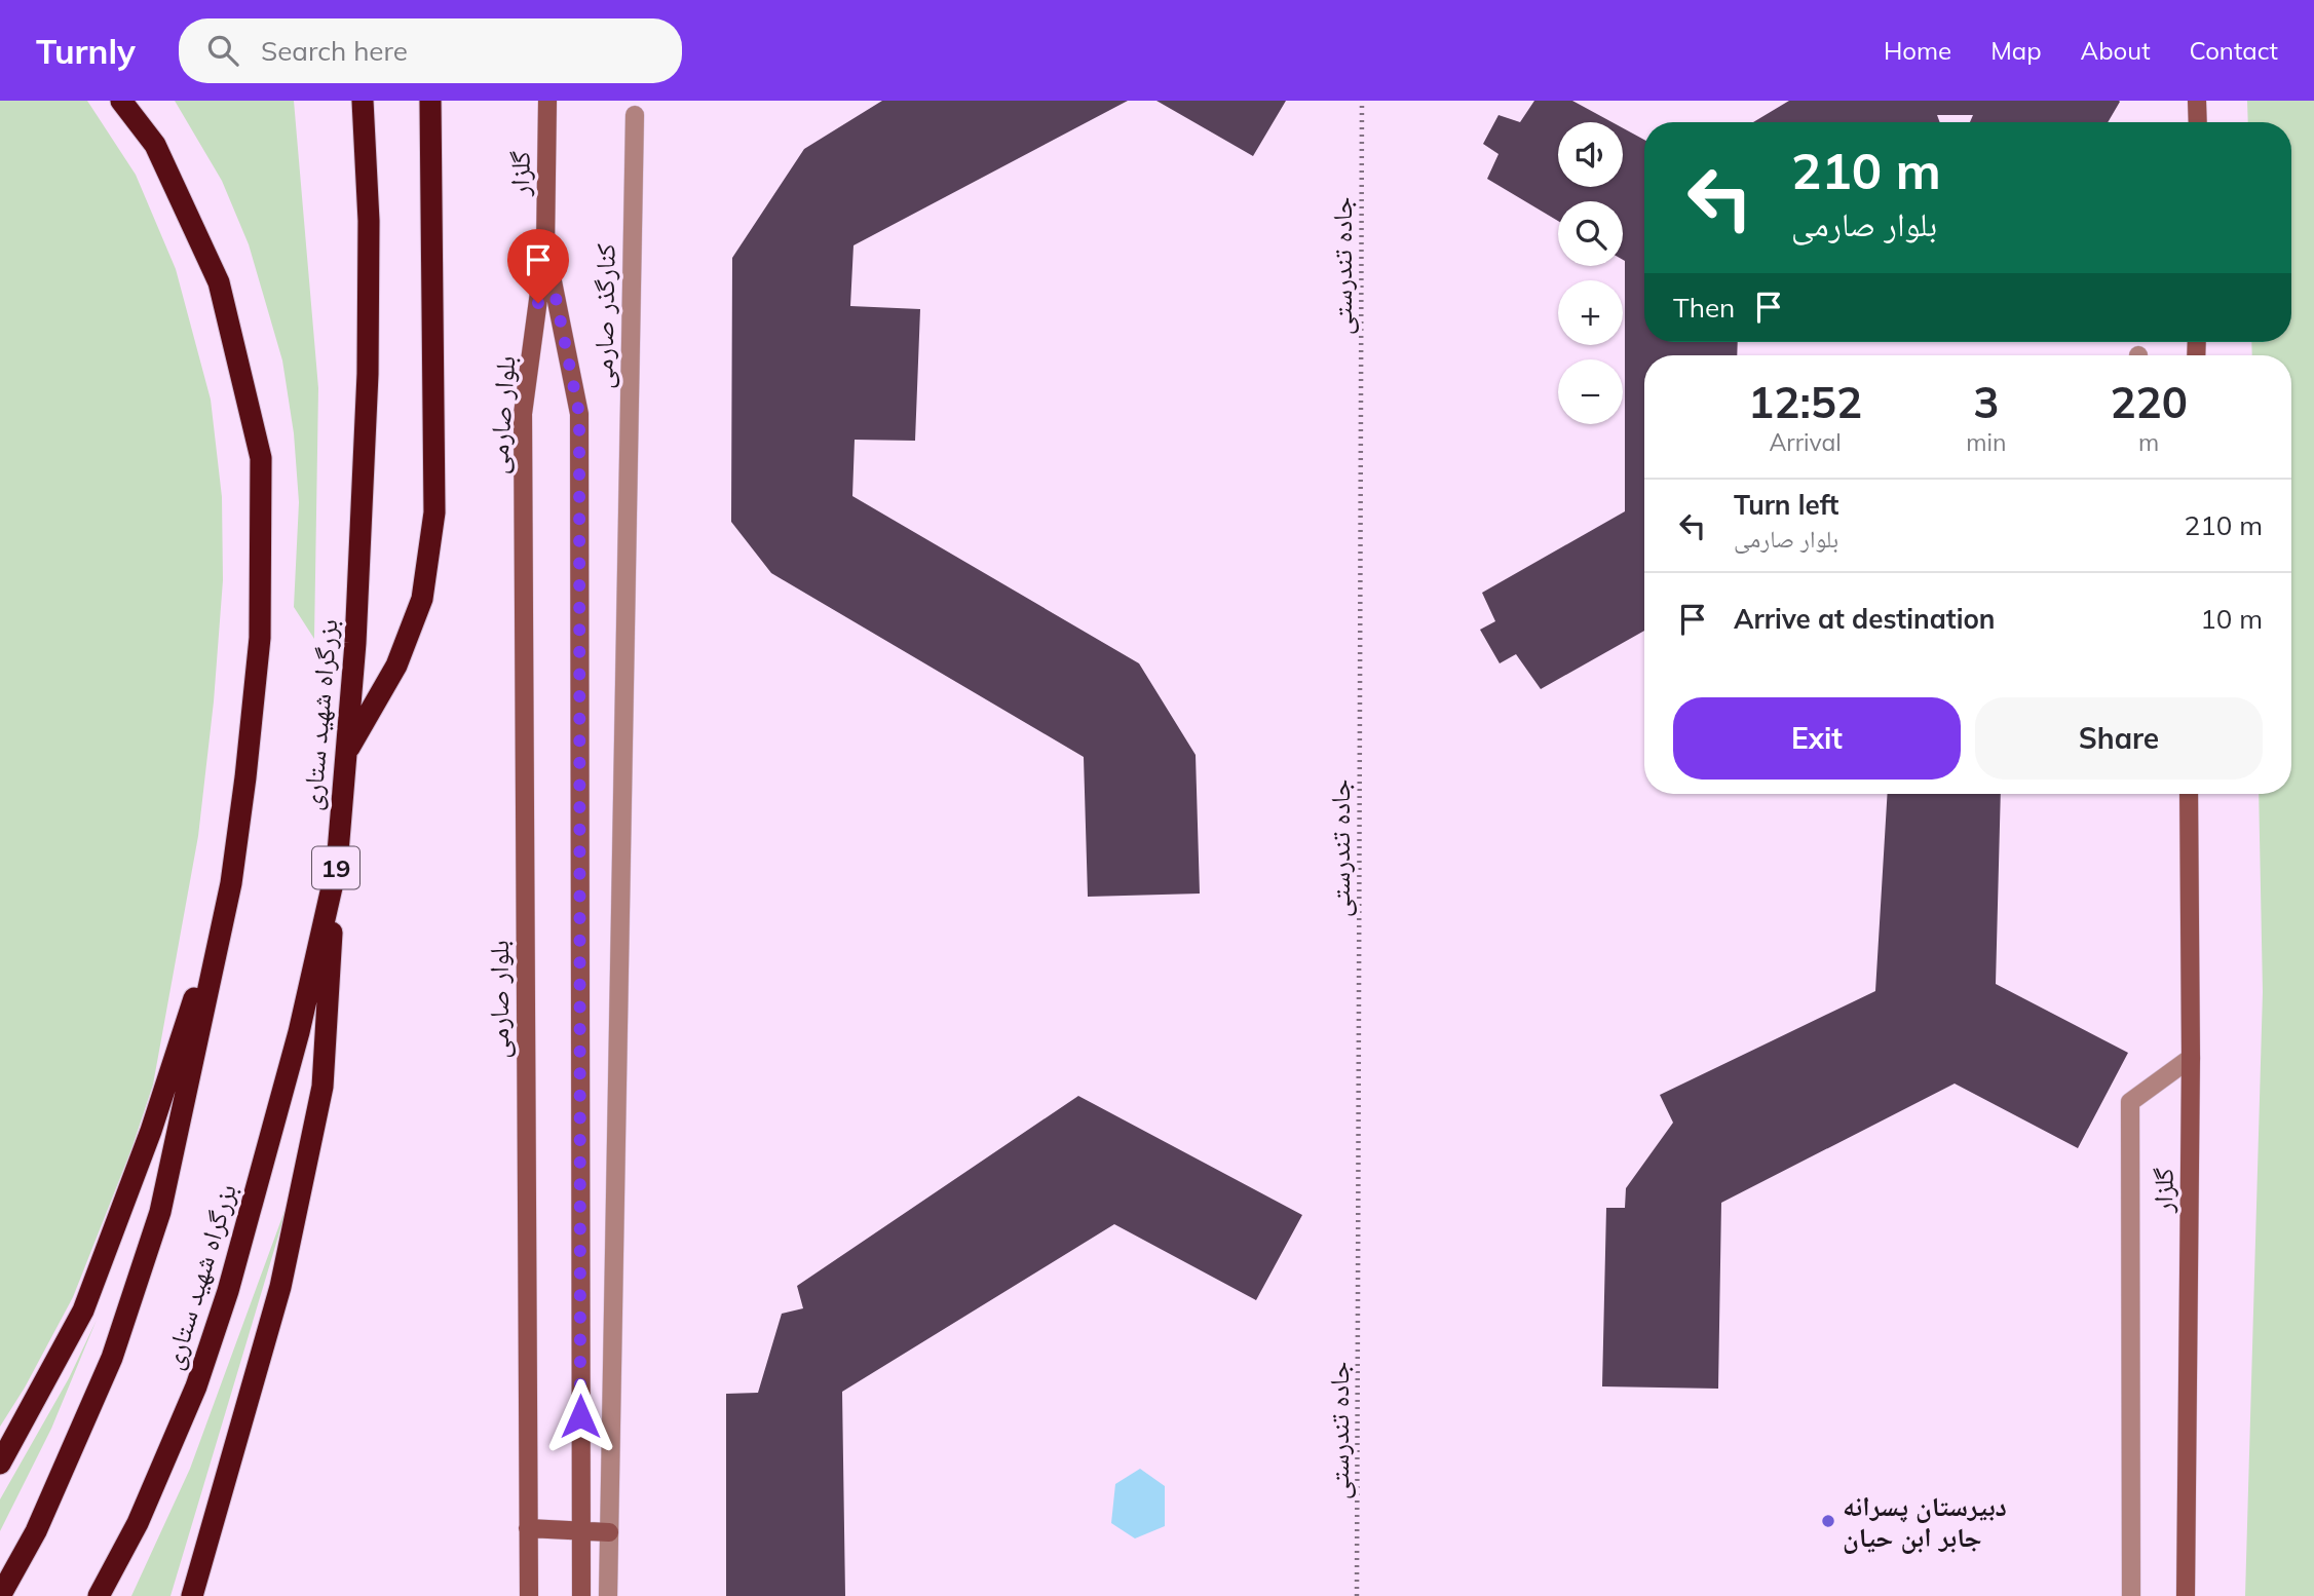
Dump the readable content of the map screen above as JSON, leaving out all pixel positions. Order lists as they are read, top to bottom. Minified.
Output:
{"streets":{"highway":["بزرگراه شهید ستاری","19"],"street":["گلزار","کنارگذر صارمی","بلوار صارمی"],"path":["جاده تندرستی"]},"crossings":[["گلزار","بلوار صارمی"]],"places":["دبیرستان پسرانه جابر ابن حیان"],"page":{"header":"Turnly","search":"Search here","nav":["Home","Map","About","Contact"],"map_buttons":["+","−"],"turn":["210 m","بلوار صارمی"],"then":"Then","eta":["12:52","Arrival","3","min","220","m"],"list":[{"name":"Turn left","note":"بلوار صارمی","value":"210 m"},{"name":"Arrive at destination","value":"10 m"}],"buttons":["Exit","Share"]}}
